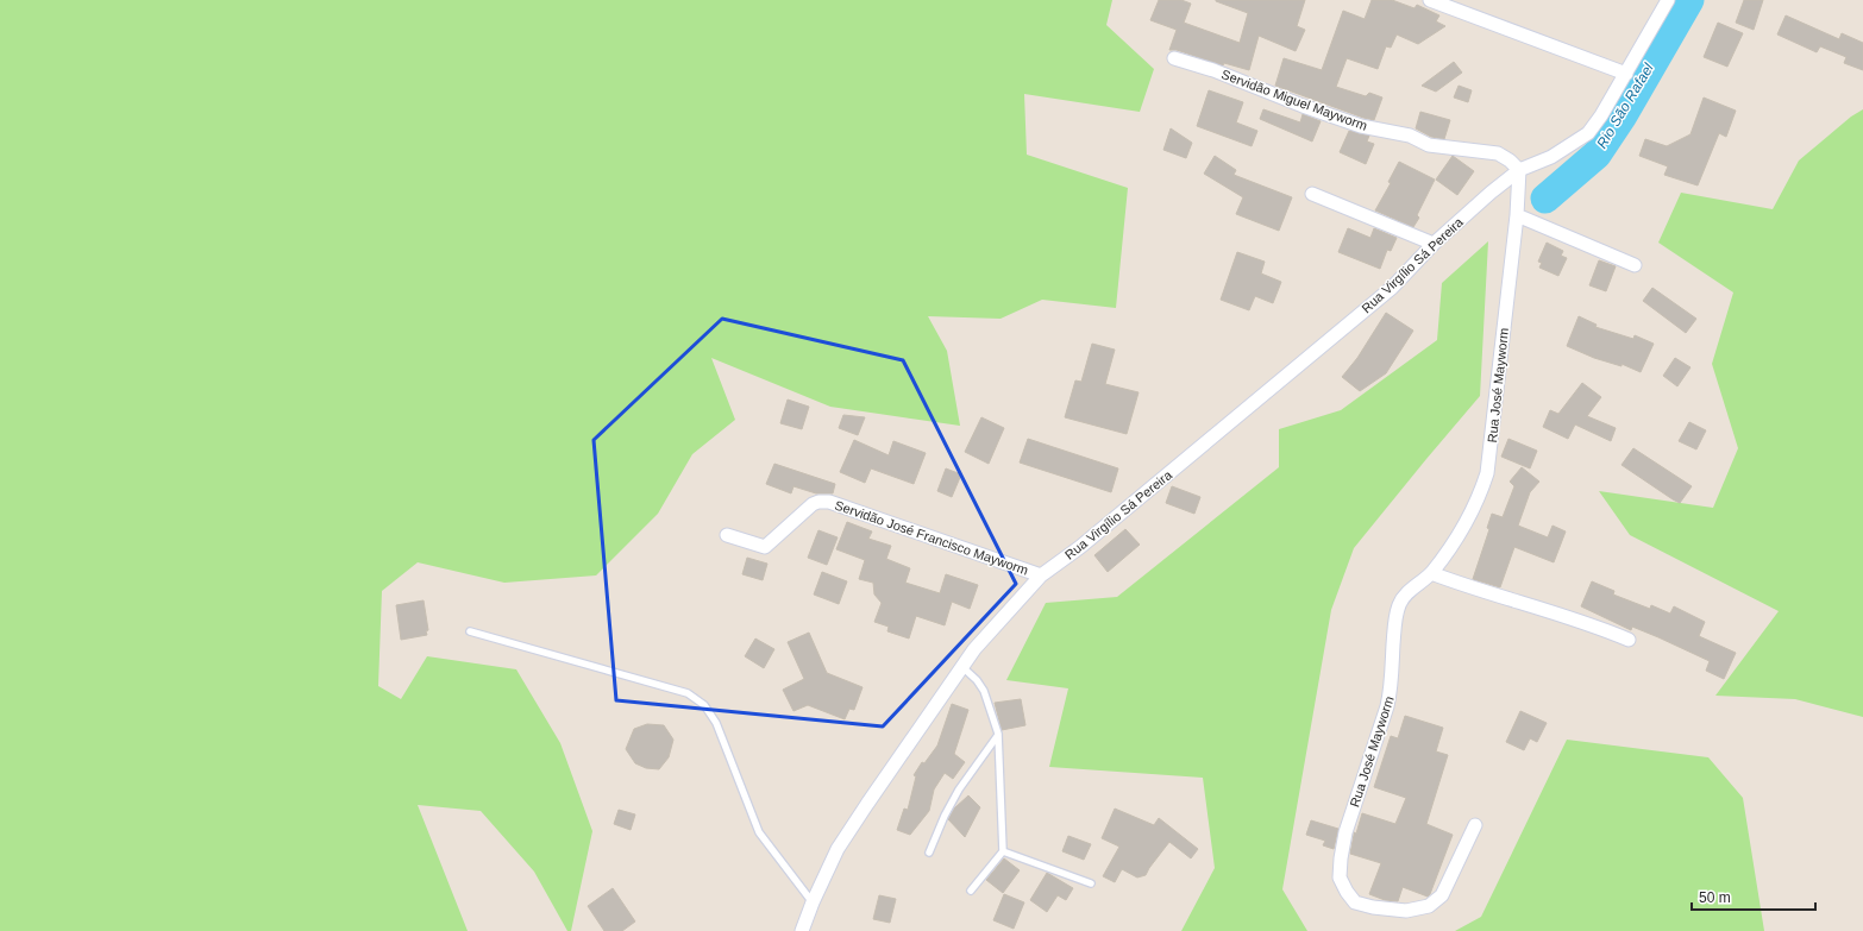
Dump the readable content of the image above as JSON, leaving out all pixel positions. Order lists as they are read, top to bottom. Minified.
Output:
{"streets":{"street":["Servidão Miguel Mayworm","Rua Virgílio Sá Pereira","Rua José Mayworm","Servidão José Francisco Mayworm"]},"crossings":[["Servidão Miguel Mayworm","Rua Virgílio Sá Pereira"],["Servidão Miguel Mayworm","Rua José Mayworm"],["Rua Virgílio Sá Pereira","Rua José Mayworm"],["Rua Virgílio Sá Pereira","Servidão José Francisco Mayworm"]],"water":["Rio São Rafael"],"scale_bar":"50 m"}
